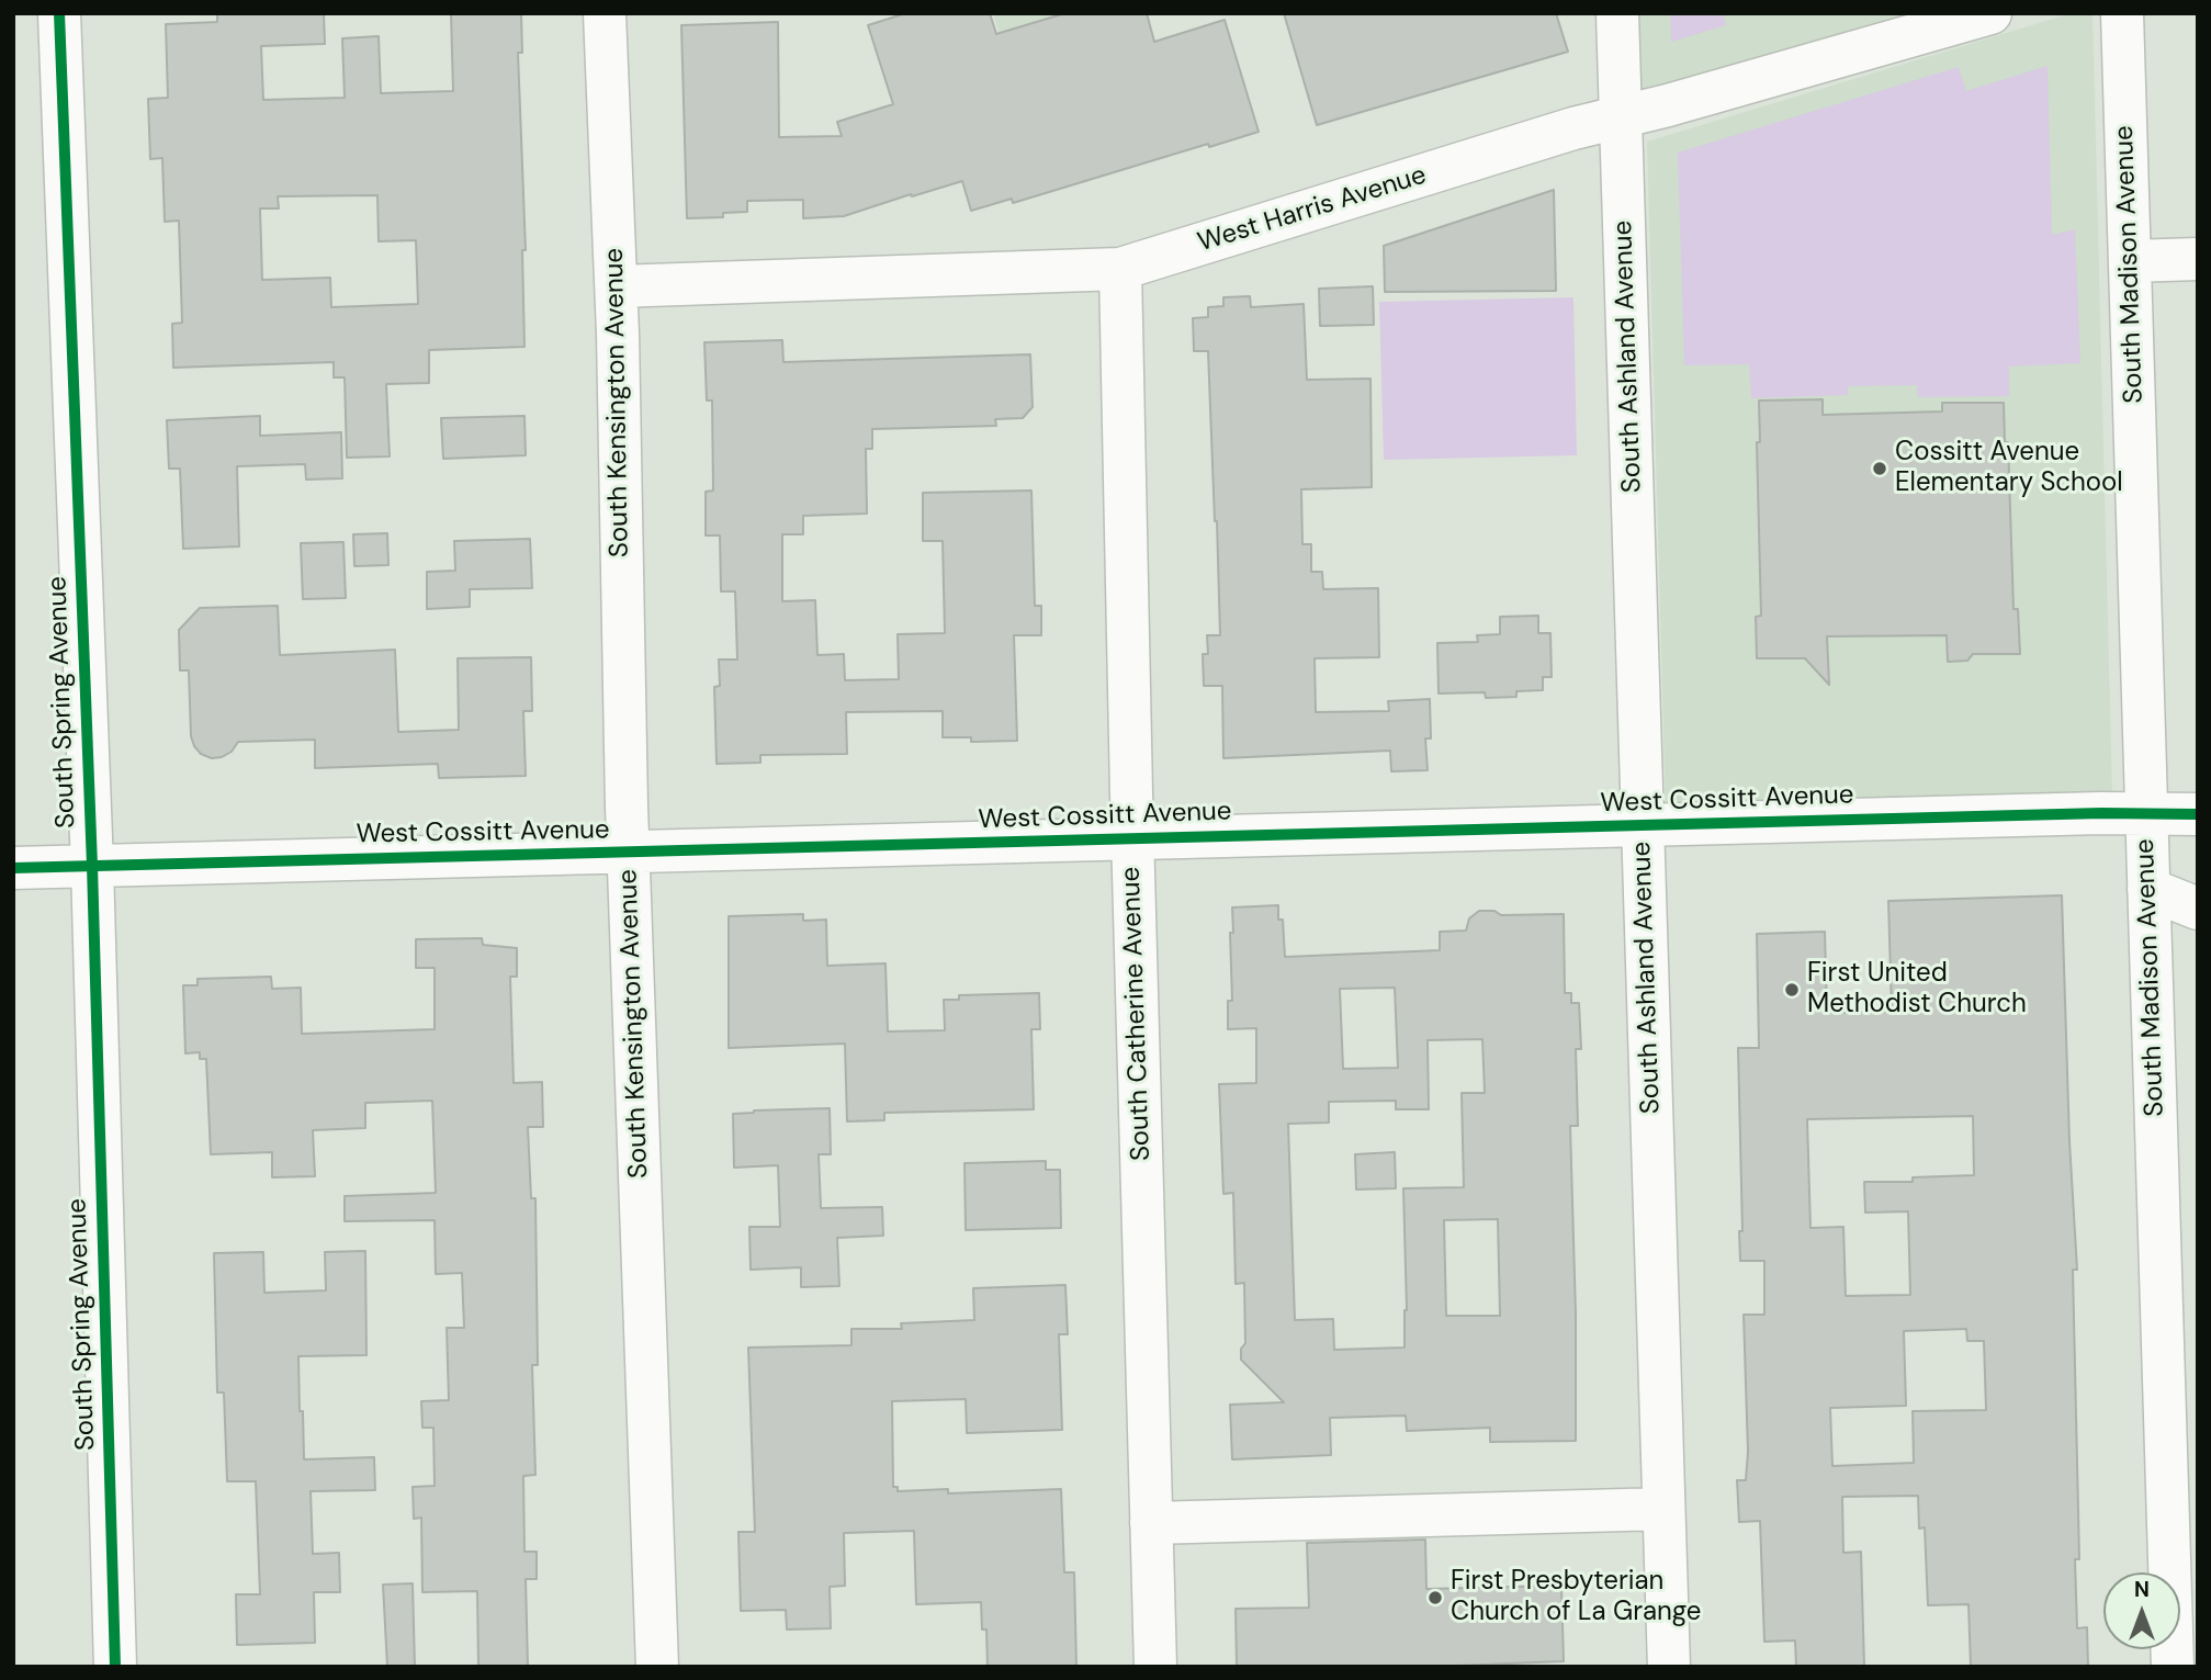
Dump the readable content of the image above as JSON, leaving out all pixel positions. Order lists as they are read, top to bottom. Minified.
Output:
{"streets":{"street":["West Harris Avenue","South Madison Avenue","South Ashland Avenue","South Kensington Avenue","South Spring Avenue","West Cossitt Avenue","South Catherine Avenue"]},"crossings":[["West Harris Avenue","South Ashland Avenue"],["West Harris Avenue","South Kensington Avenue"],["West Harris Avenue","South Catherine Avenue"],["South Madison Avenue","West Cossitt Avenue"],["South Ashland Avenue","West Cossitt Avenue"],["South Kensington Avenue","West Cossitt Avenue"],["South Spring Avenue","West Cossitt Avenue"],["West Cossitt Avenue","South Catherine Avenue"]],"places":["Cossitt Avenue Elementary School","First United Methodist Church","First Presbyterian Church of La Grange"],"north":"top"}
